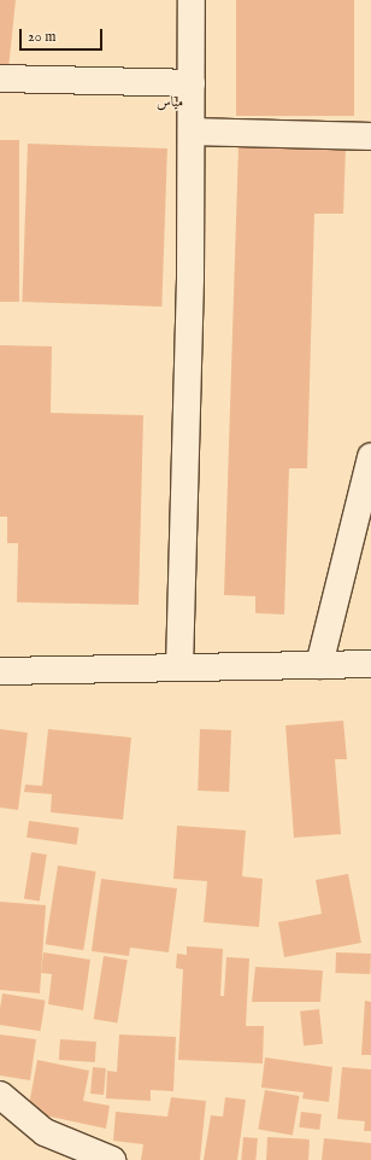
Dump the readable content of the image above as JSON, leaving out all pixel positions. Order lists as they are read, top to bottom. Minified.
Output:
{"districts":["مياس"],"scale_bar":"20 m"}
